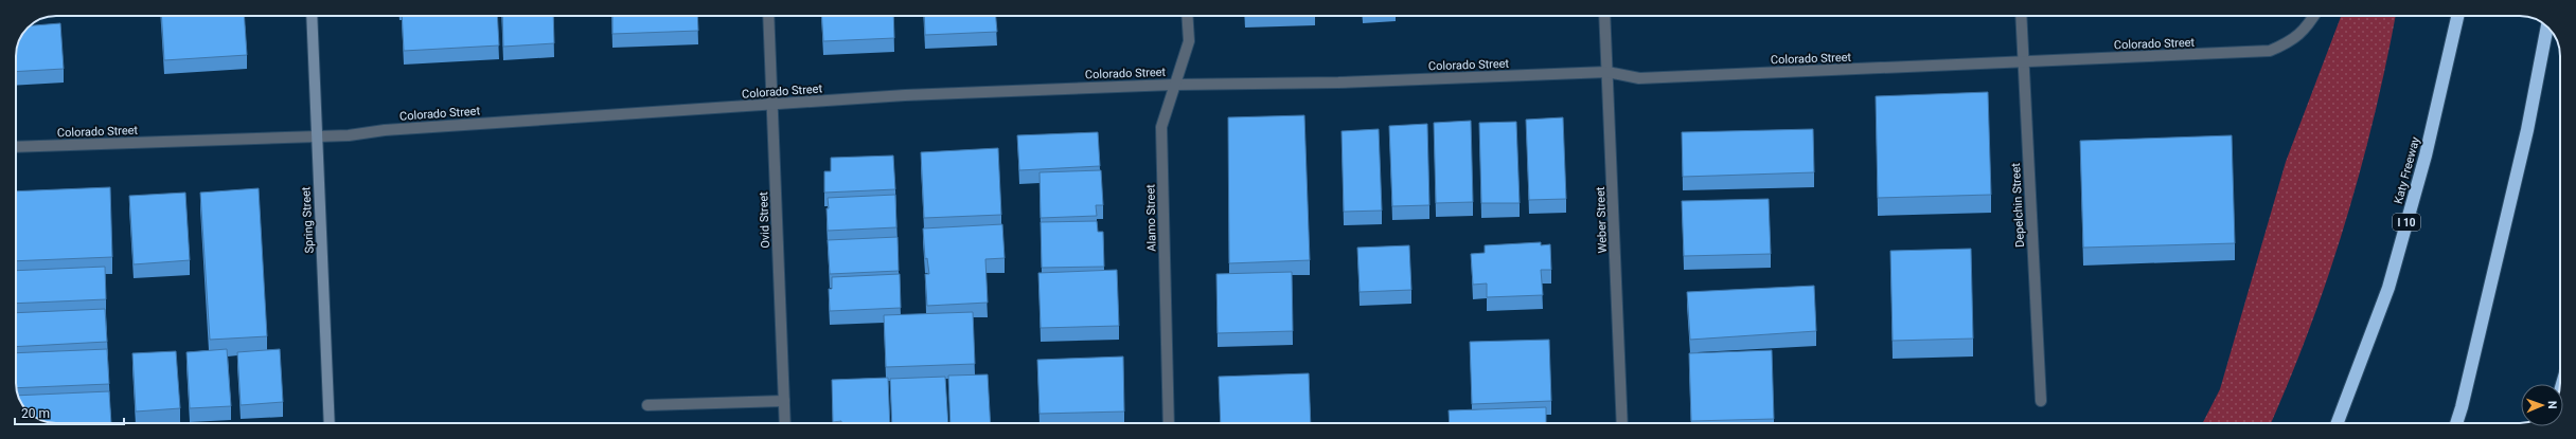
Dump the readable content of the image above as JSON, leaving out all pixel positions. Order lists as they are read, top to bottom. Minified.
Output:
{"streets":{"highway":["Katy Freeway","I 10"],"street":["Colorado Street","Depelchin Street","Alamo Street","Spring Street","Ovid Street","Weber Street"]},"crossings":[["Colorado Street","Depelchin Street"],["Colorado Street","Alamo Street"],["Colorado Street","Spring Street"],["Colorado Street","Ovid Street"],["Colorado Street","Weber Street"]],"scale_bar":"20 m","north":"right"}
